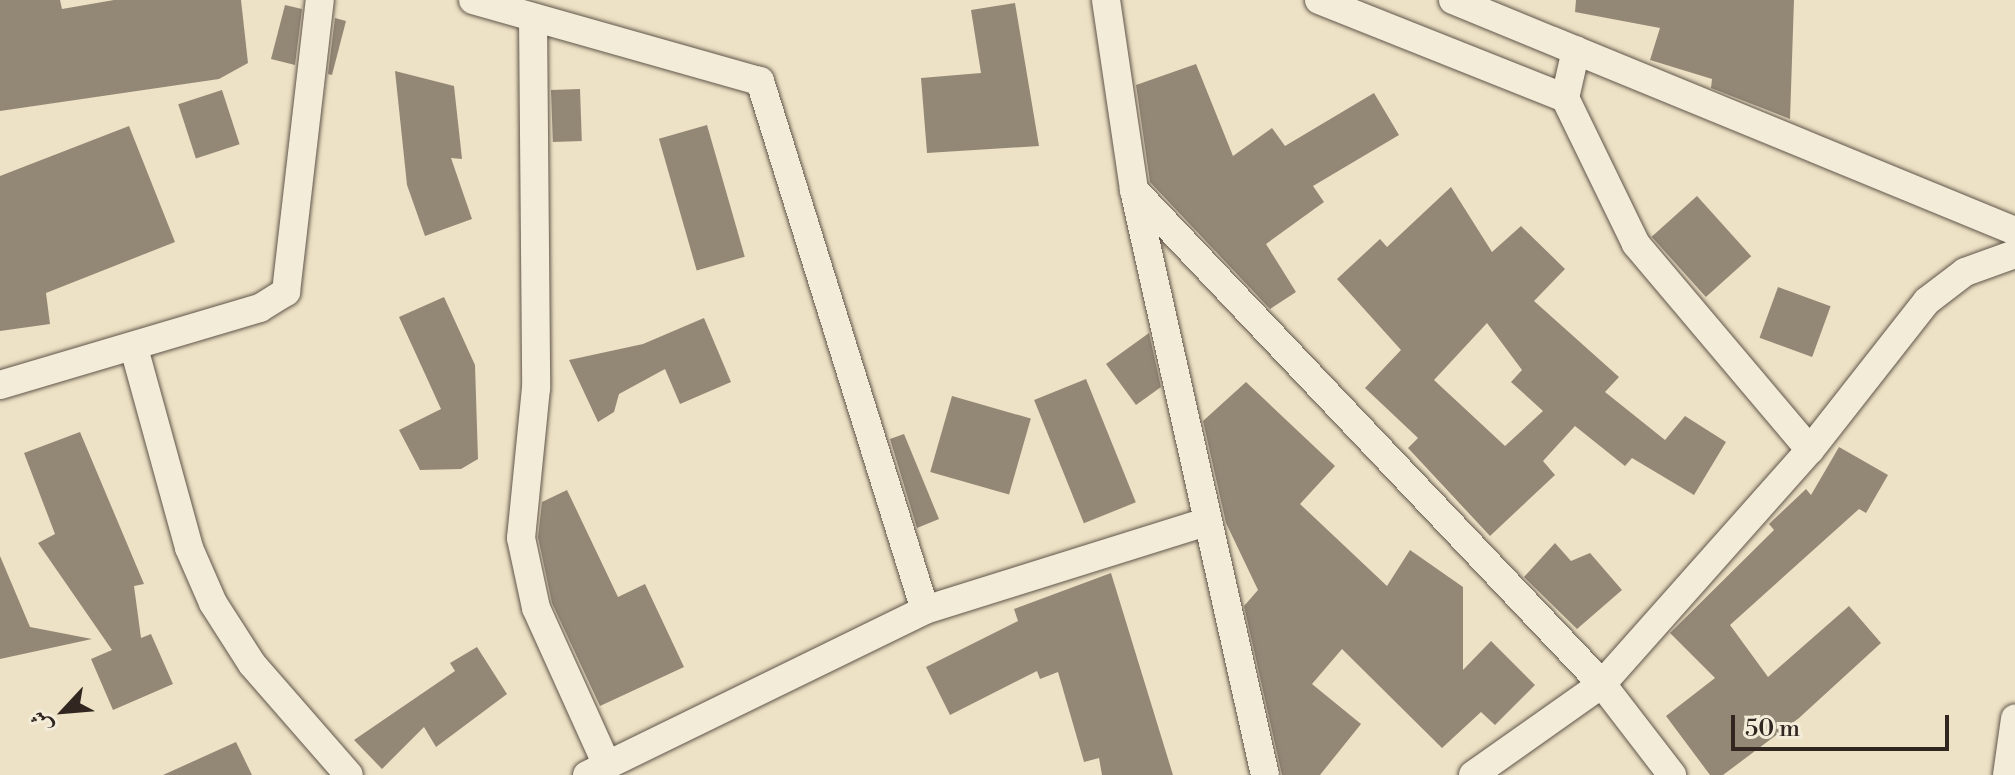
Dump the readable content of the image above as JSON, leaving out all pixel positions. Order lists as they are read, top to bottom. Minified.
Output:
{"scale_bar":"50 m","north":"bottom left"}
